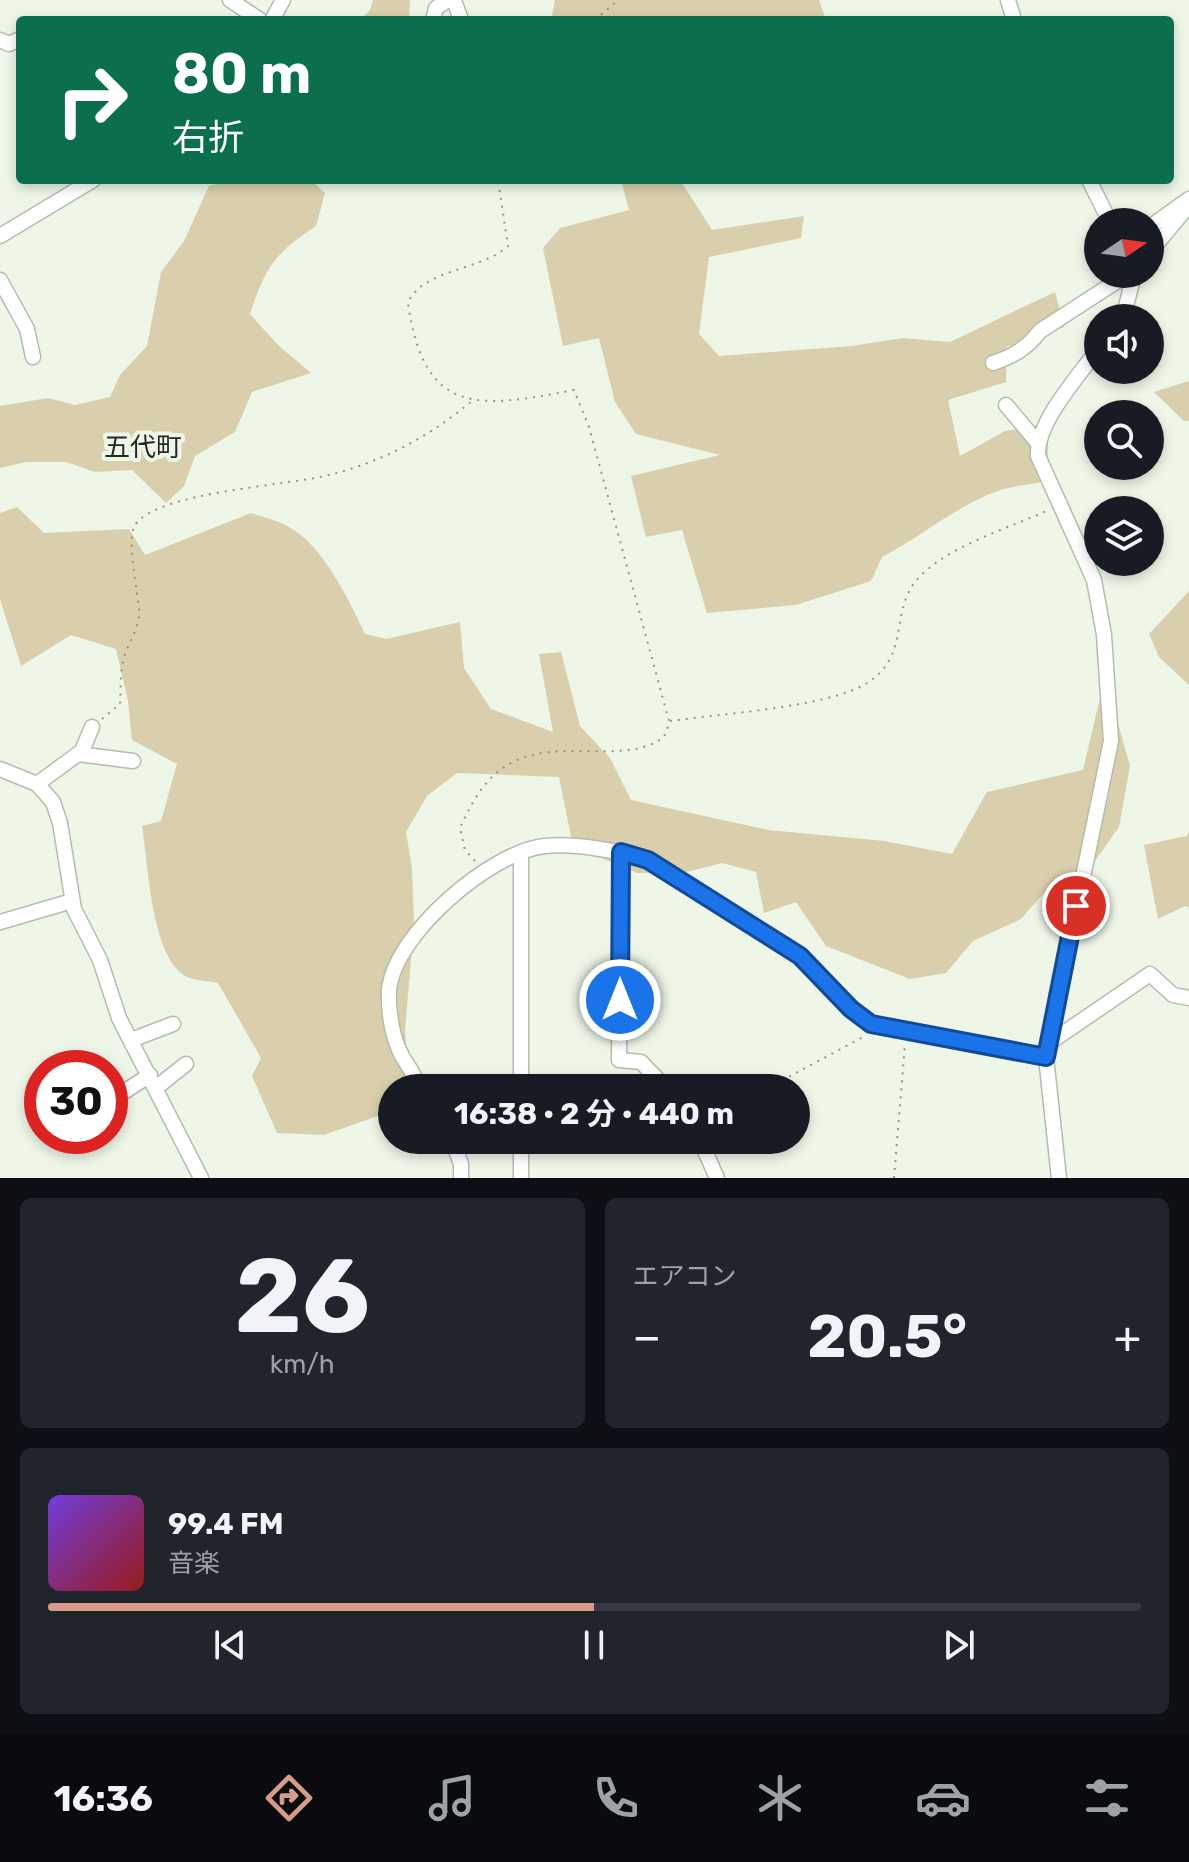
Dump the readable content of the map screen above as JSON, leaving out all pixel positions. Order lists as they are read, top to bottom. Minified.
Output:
{"districts":["五代町"],"north":"right","page":{"turn":["80 m","右折"],"limit":"30","trip":"16:38 · 2 分 · 440 m","tile":[["26","km/h"],"エアコン"],"heat":["−","20.5°","+"],"song":["99.4 FM","音楽"],"tabs":"16:36"}}
